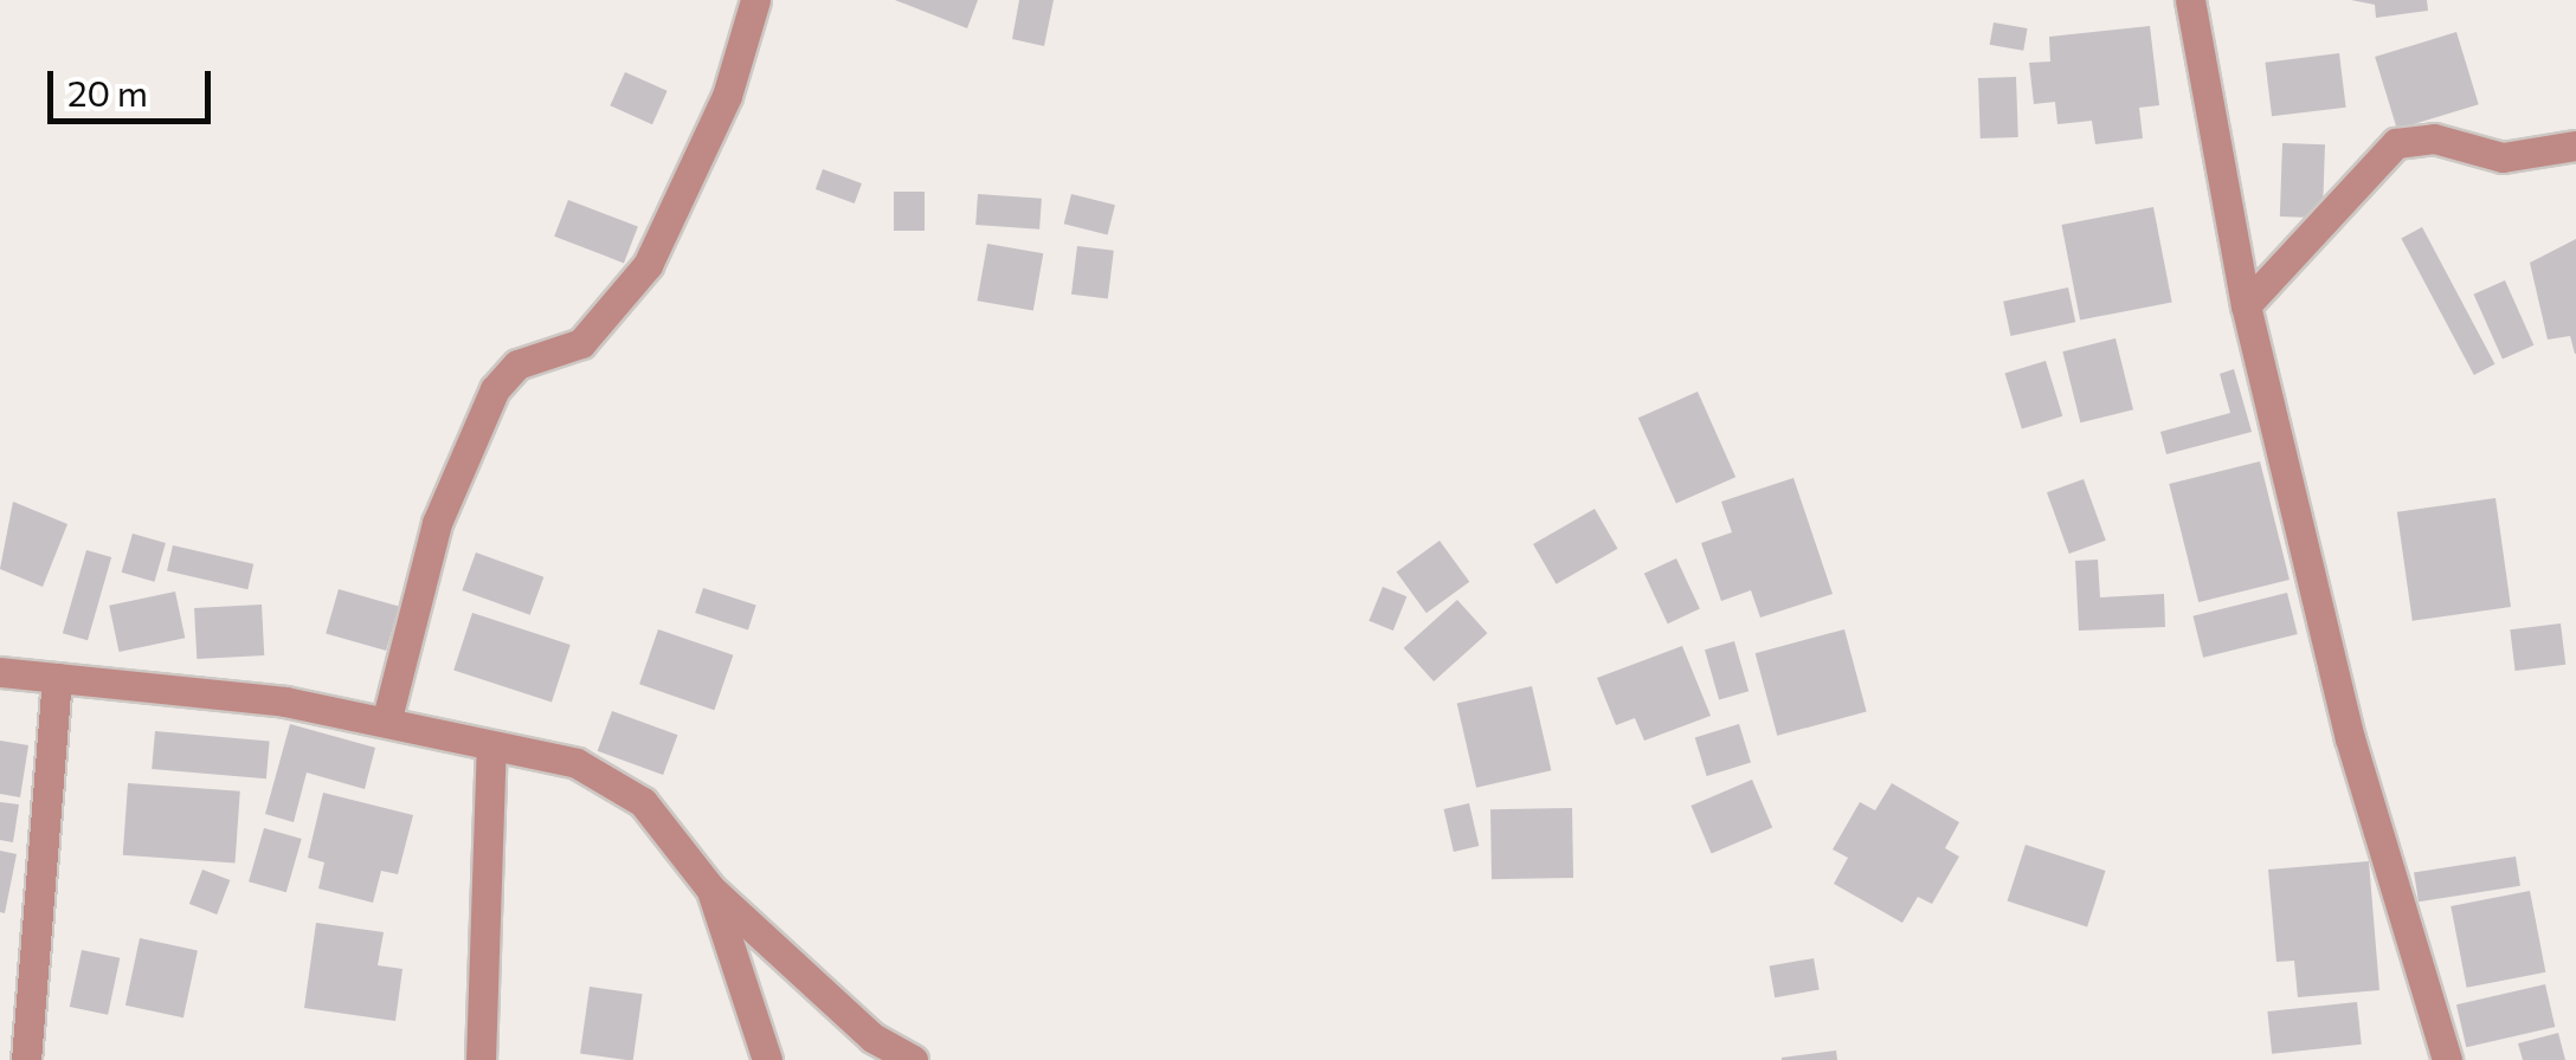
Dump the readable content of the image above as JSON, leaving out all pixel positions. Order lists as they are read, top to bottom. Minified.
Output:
{"scale_bar":"20 m"}
